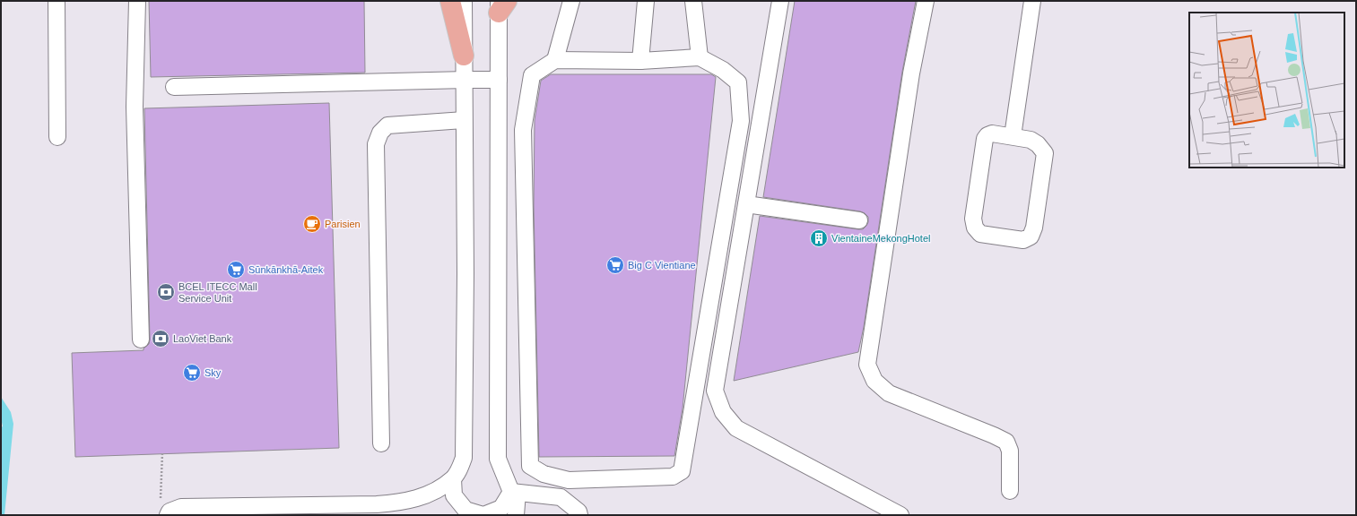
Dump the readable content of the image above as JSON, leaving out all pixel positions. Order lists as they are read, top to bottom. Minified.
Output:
{"places":{"cafe":["Parisien"],"building":["VientaineMekongHotel"],"supermarket":["Big C Vientiane","Sūnkānkhā-Aitek","Sky"],"bank":["BCEL ITECC Mall Service Unit","LaoViet Bank"]}}
